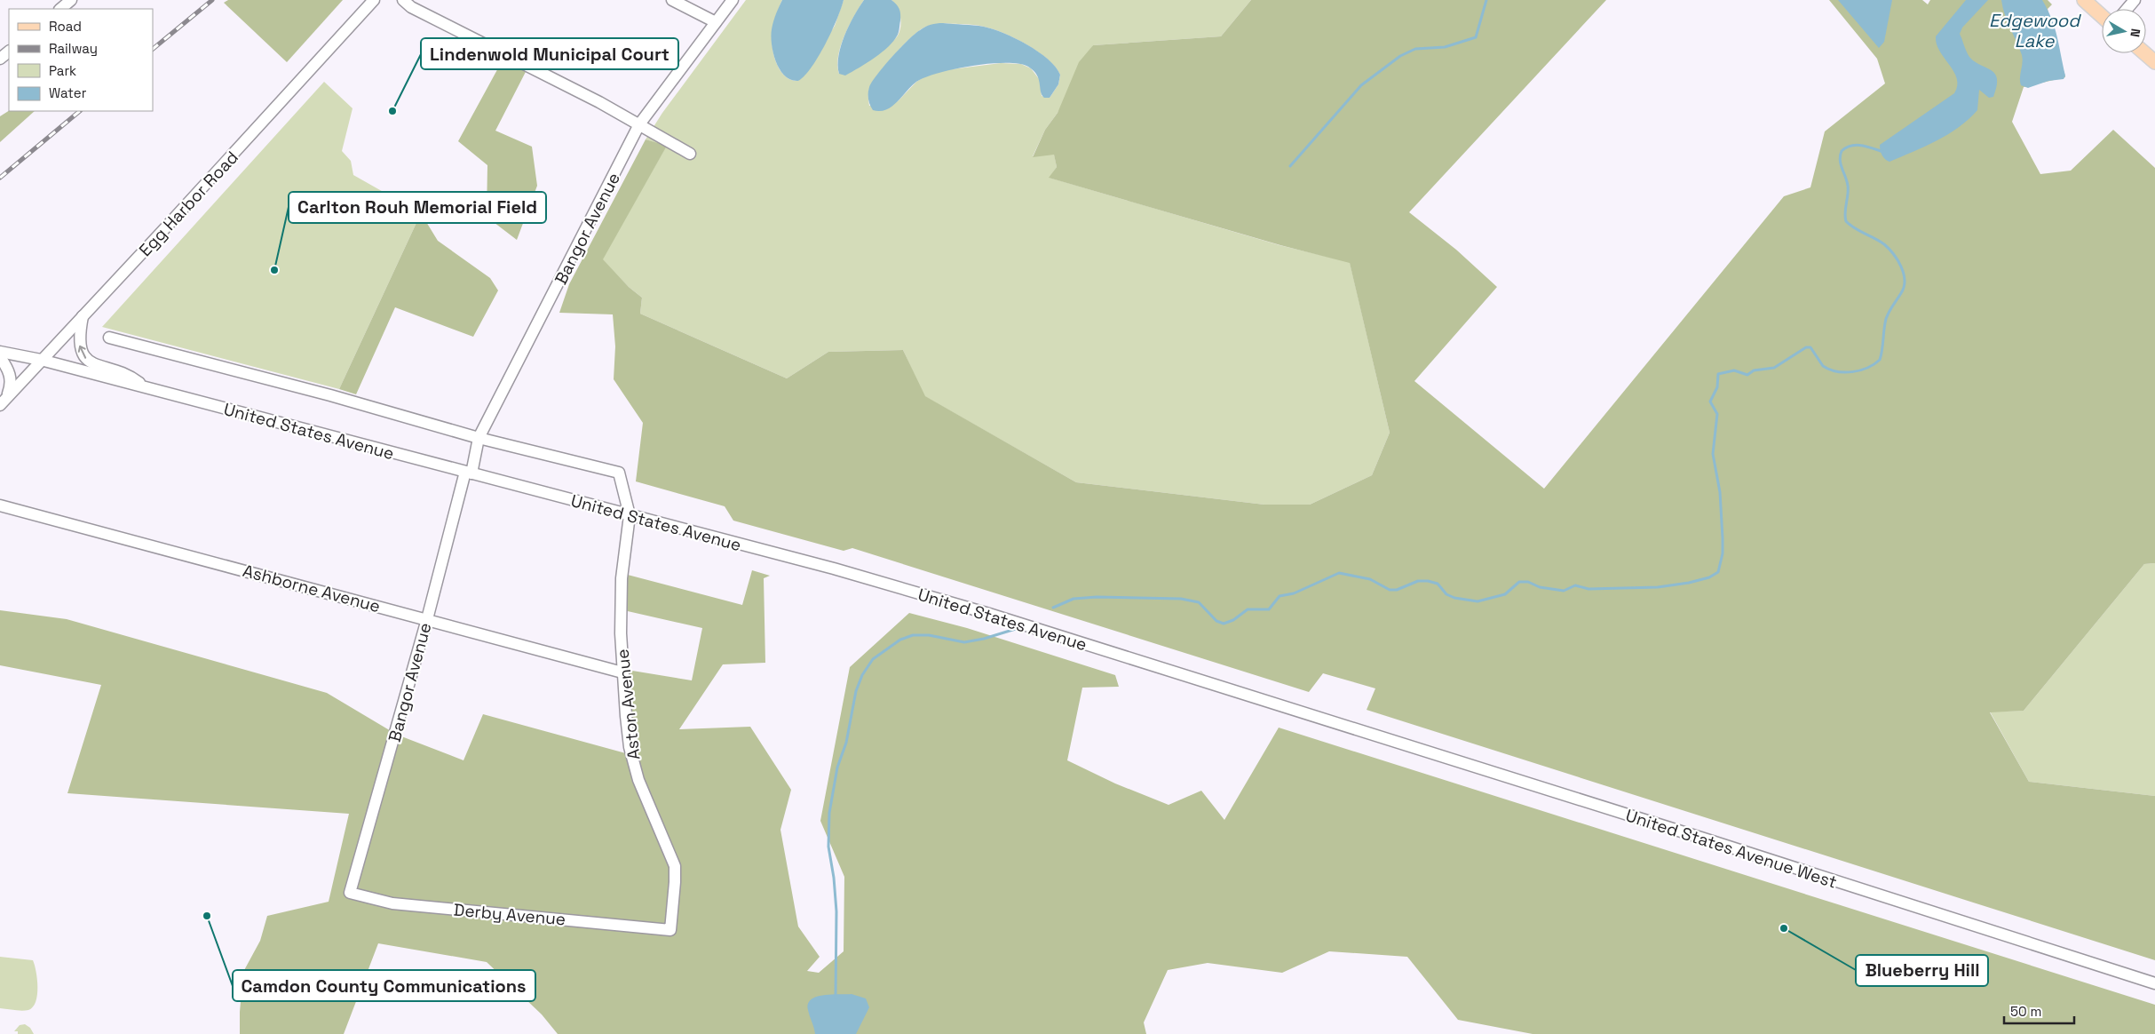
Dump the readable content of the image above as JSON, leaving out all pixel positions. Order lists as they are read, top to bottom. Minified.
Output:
{"streets":{"street":["Egg Harbor Road","Bangor Avenue","United States Avenue","Ashborne Avenue","Aston Avenue","United States Avenue West","Derby Avenue"]},"crossings":[["Egg Harbor Road","United States Avenue"],["Bangor Avenue","United States Avenue"],["Bangor Avenue","Ashborne Avenue"],["Bangor Avenue","Aston Avenue"],["Bangor Avenue","Derby Avenue"],["United States Avenue","Aston Avenue"],["United States Avenue","United States Avenue West"],["Ashborne Avenue","Aston Avenue"],["Aston Avenue","Derby Avenue"]],"water":["Edgewood Lake"],"places":["Lindenwold Municipal Court","Carlton Rouh Memorial Field","Camdon County Communications","Blueberry Hill"],"legend":["Road","Railway","Park","Water"],"scale_bar":"50 m","north":"right"}
